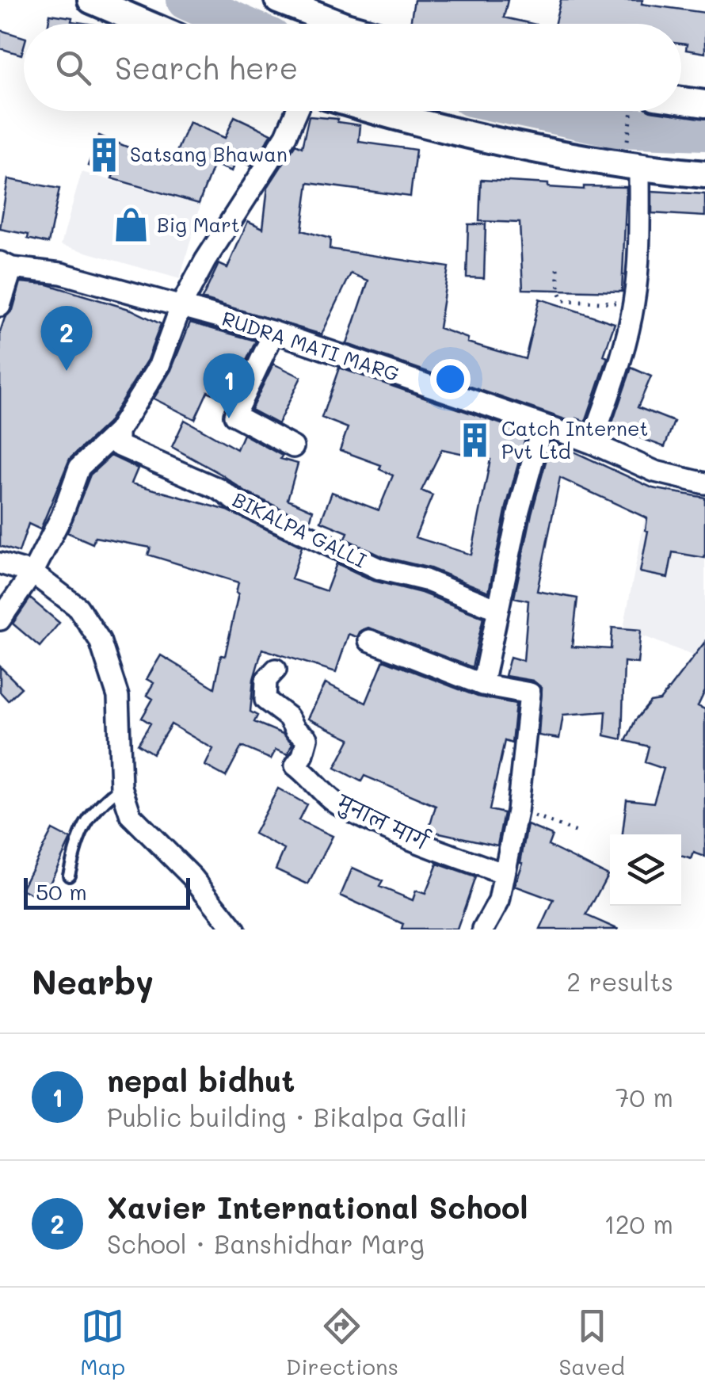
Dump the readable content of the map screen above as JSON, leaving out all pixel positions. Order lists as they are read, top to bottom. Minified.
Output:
{"streets":{"street":["RUDRA MATI MARG","BIKALPA GALLI","मुनाल मार्ग"]},"places":{"building":["Satsang Bhawan","Catch Internet Pvt Ltd"],"shop":["Big Mart"]},"scale_bar":"50 m","page":{"search":"Search here","pins":["2","1"],"scale":"50 m","heading":["Nearby","2 results"],"list":[{"mark":"1","name":"nepal bidhut","note":"Public building · Bikalpa Galli","value":"70 m"},{"mark":"2","name":"Xavier International School","note":"School · Banshidhar Marg","value":"120 m"}],"nav":["Map","Directions","Saved"]}}
